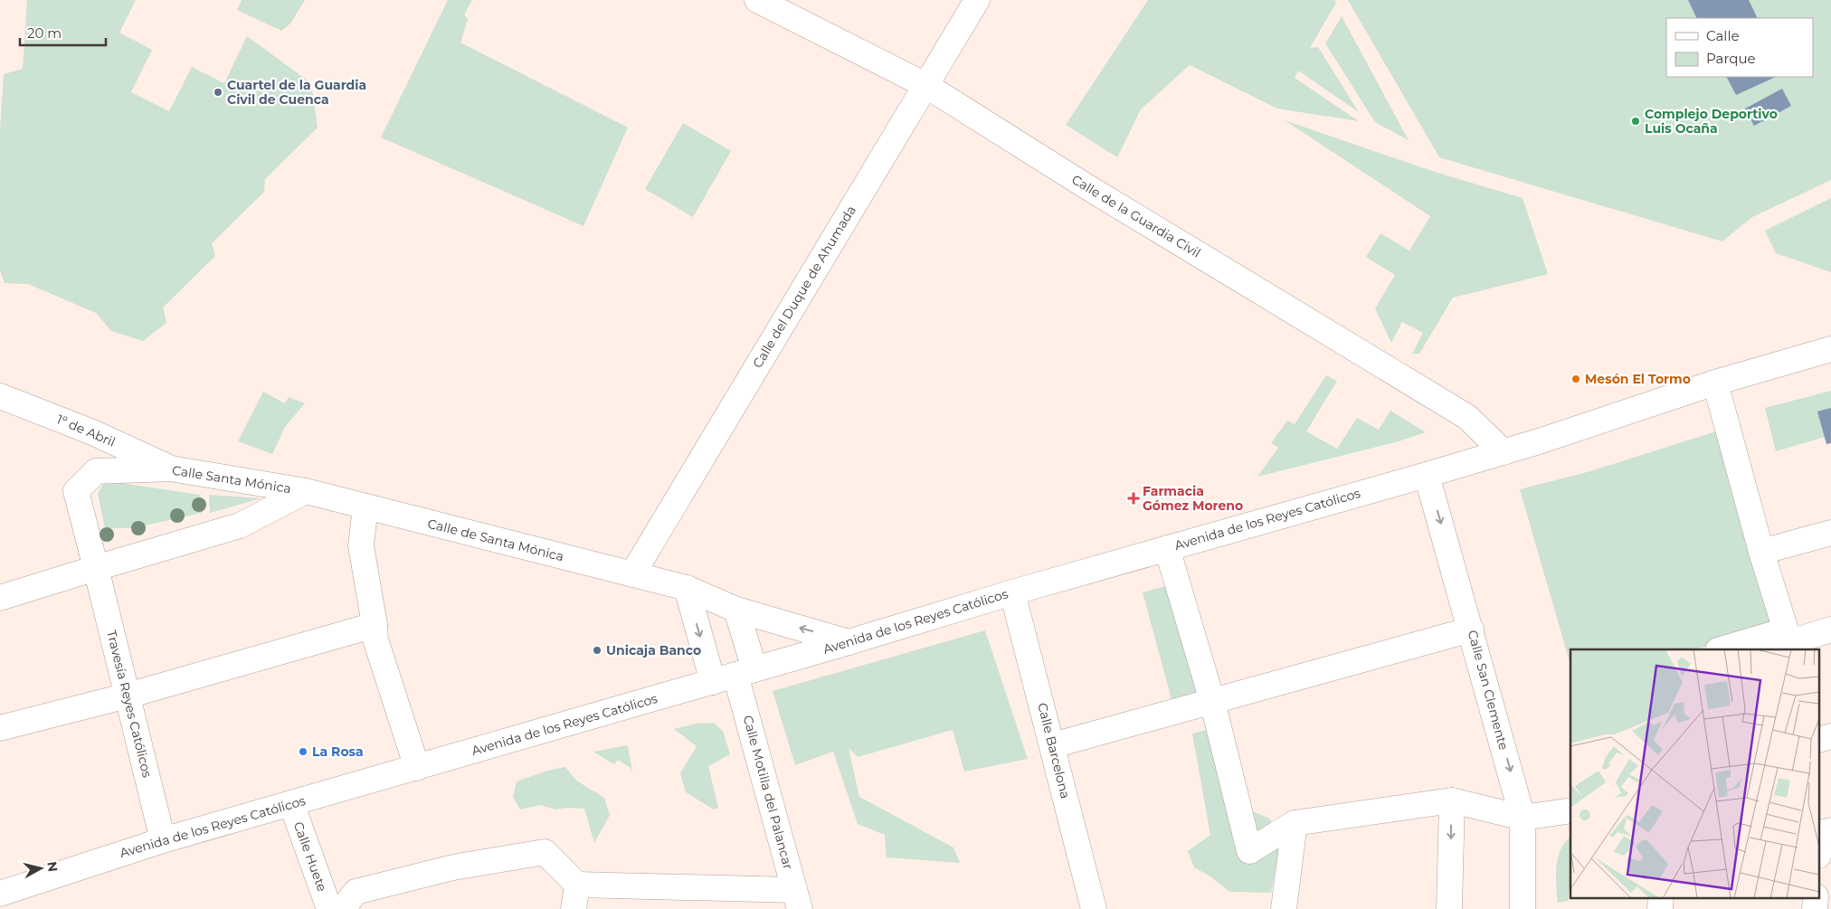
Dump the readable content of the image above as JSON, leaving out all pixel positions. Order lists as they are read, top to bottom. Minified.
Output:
{"streets":{"street":["Calle de la Guardia Civil","Calle del Duque de Ahumada","1º de Abril","Calle Santa Mónica","Avenida de los Reyes Católicos","Calle de Santa Mónica","Calle San Clemente","Travesía Reyes Católicos","Calle Barcelona","Calle Motilla del Palancar","Calle Huete"]},"crossings":[["Calle de la Guardia Civil","Calle del Duque de Ahumada"],["Calle de la Guardia Civil","Avenida de los Reyes Católicos"],["Calle del Duque de Ahumada","Calle de Santa Mónica"],["1º de Abril","Calle Santa Mónica"],["Calle Santa Mónica","Calle de Santa Mónica"],["Calle Santa Mónica","Travesía Reyes Católicos"],["Avenida de los Reyes Católicos","Calle San Clemente"],["Avenida de los Reyes Católicos","Travesía Reyes Católicos"],["Avenida de los Reyes Católicos","Calle Barcelona"],["Avenida de los Reyes Católicos","Calle Motilla del Palancar"],["Avenida de los Reyes Católicos","Calle Huete"]],"one_way":["Calle San Clemente"],"places":{"other":["Cuartel de la Guardia Civil de Cuenca","Complejo Deportivo Luis Ocaña","Mesón El Tormo","Unicaja Banco","La Rosa"],"health":["Farmacia Gómez Moreno"]},"legend":["Calle","Parque"],"scale_bar":"20 m","north":"right"}
